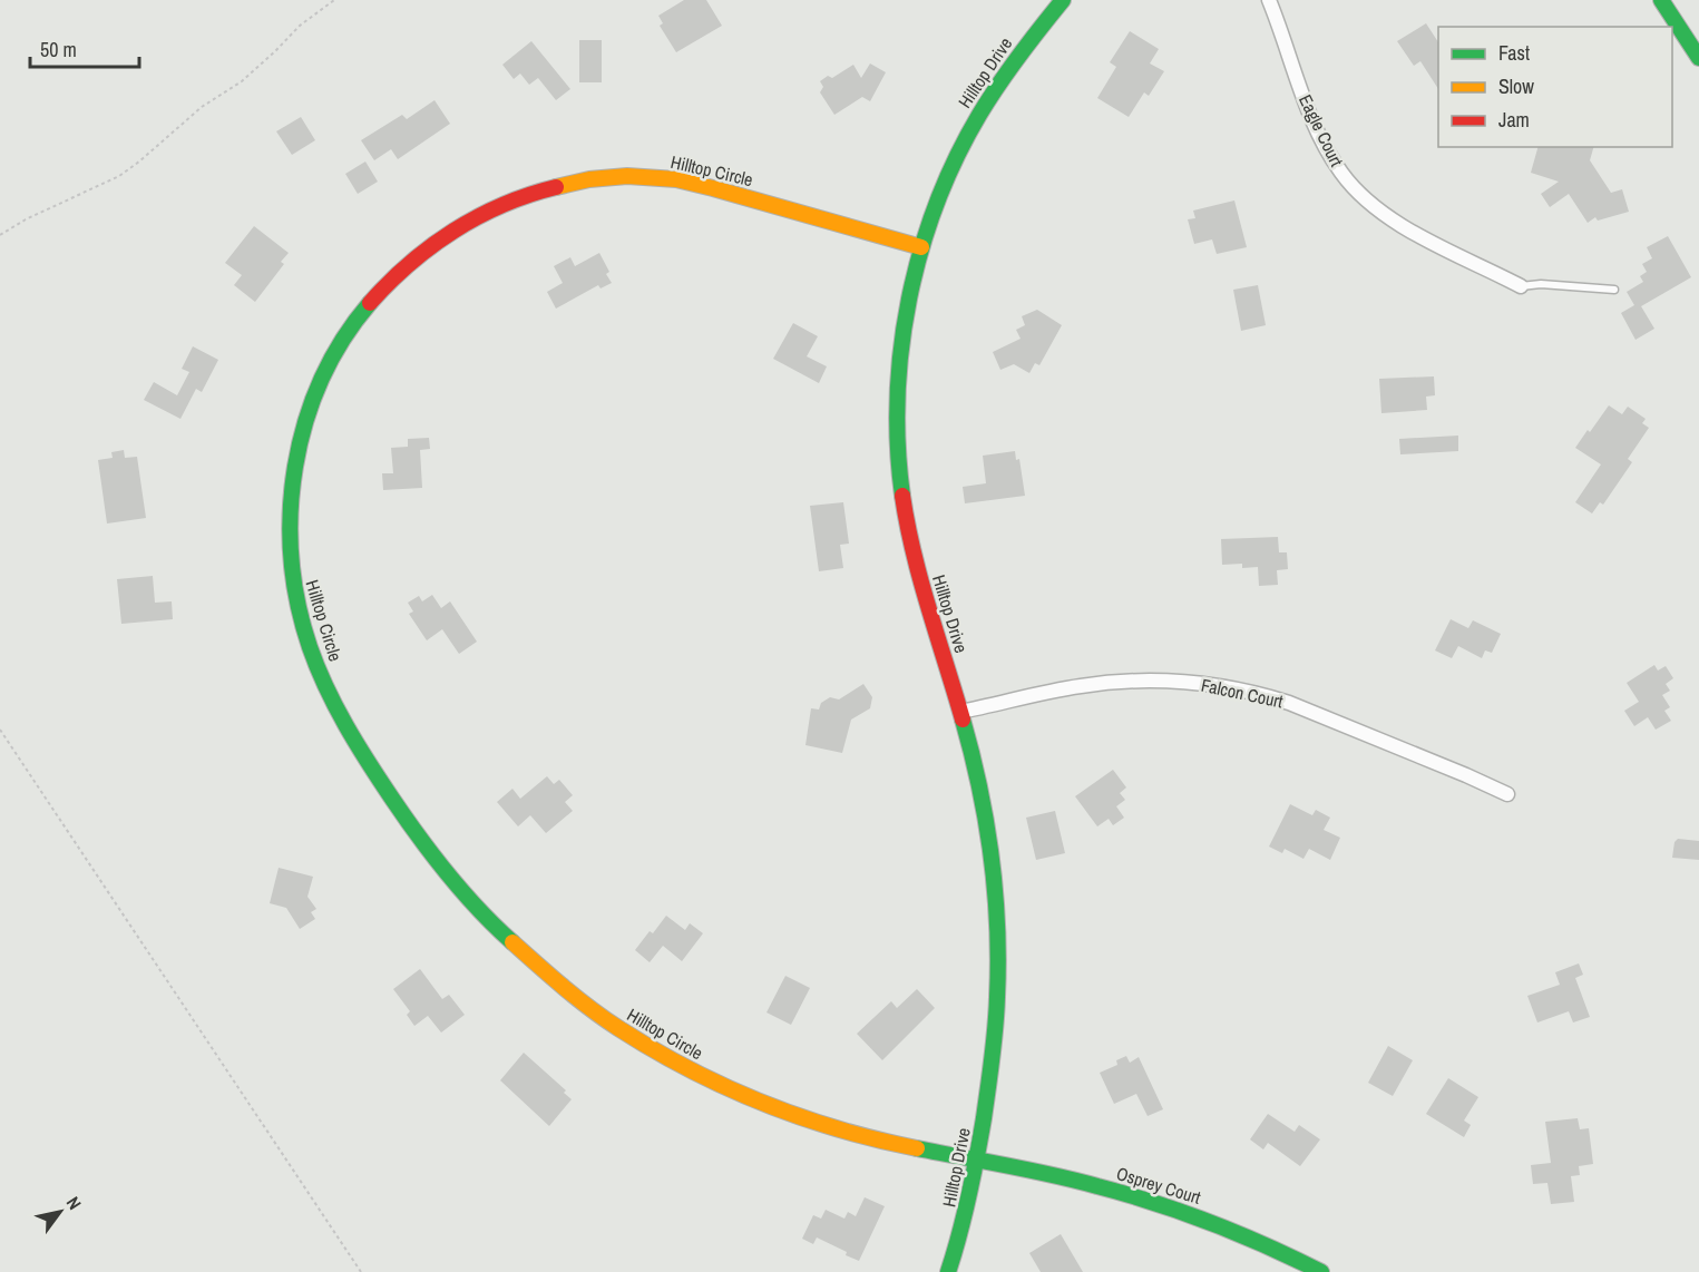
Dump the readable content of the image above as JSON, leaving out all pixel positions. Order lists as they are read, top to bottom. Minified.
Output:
{"streets":{"street":["Hilltop Drive","Eagle Court","Hilltop Circle","Falcon Court","Osprey Court"]},"crossings":[["Hilltop Drive","Hilltop Circle"],["Hilltop Drive","Falcon Court"],["Hilltop Drive","Osprey Court"],["Hilltop Circle","Osprey Court"]],"legend":["Fast","Slow","Jam"],"scale_bar":"50 m","north":"top right"}
